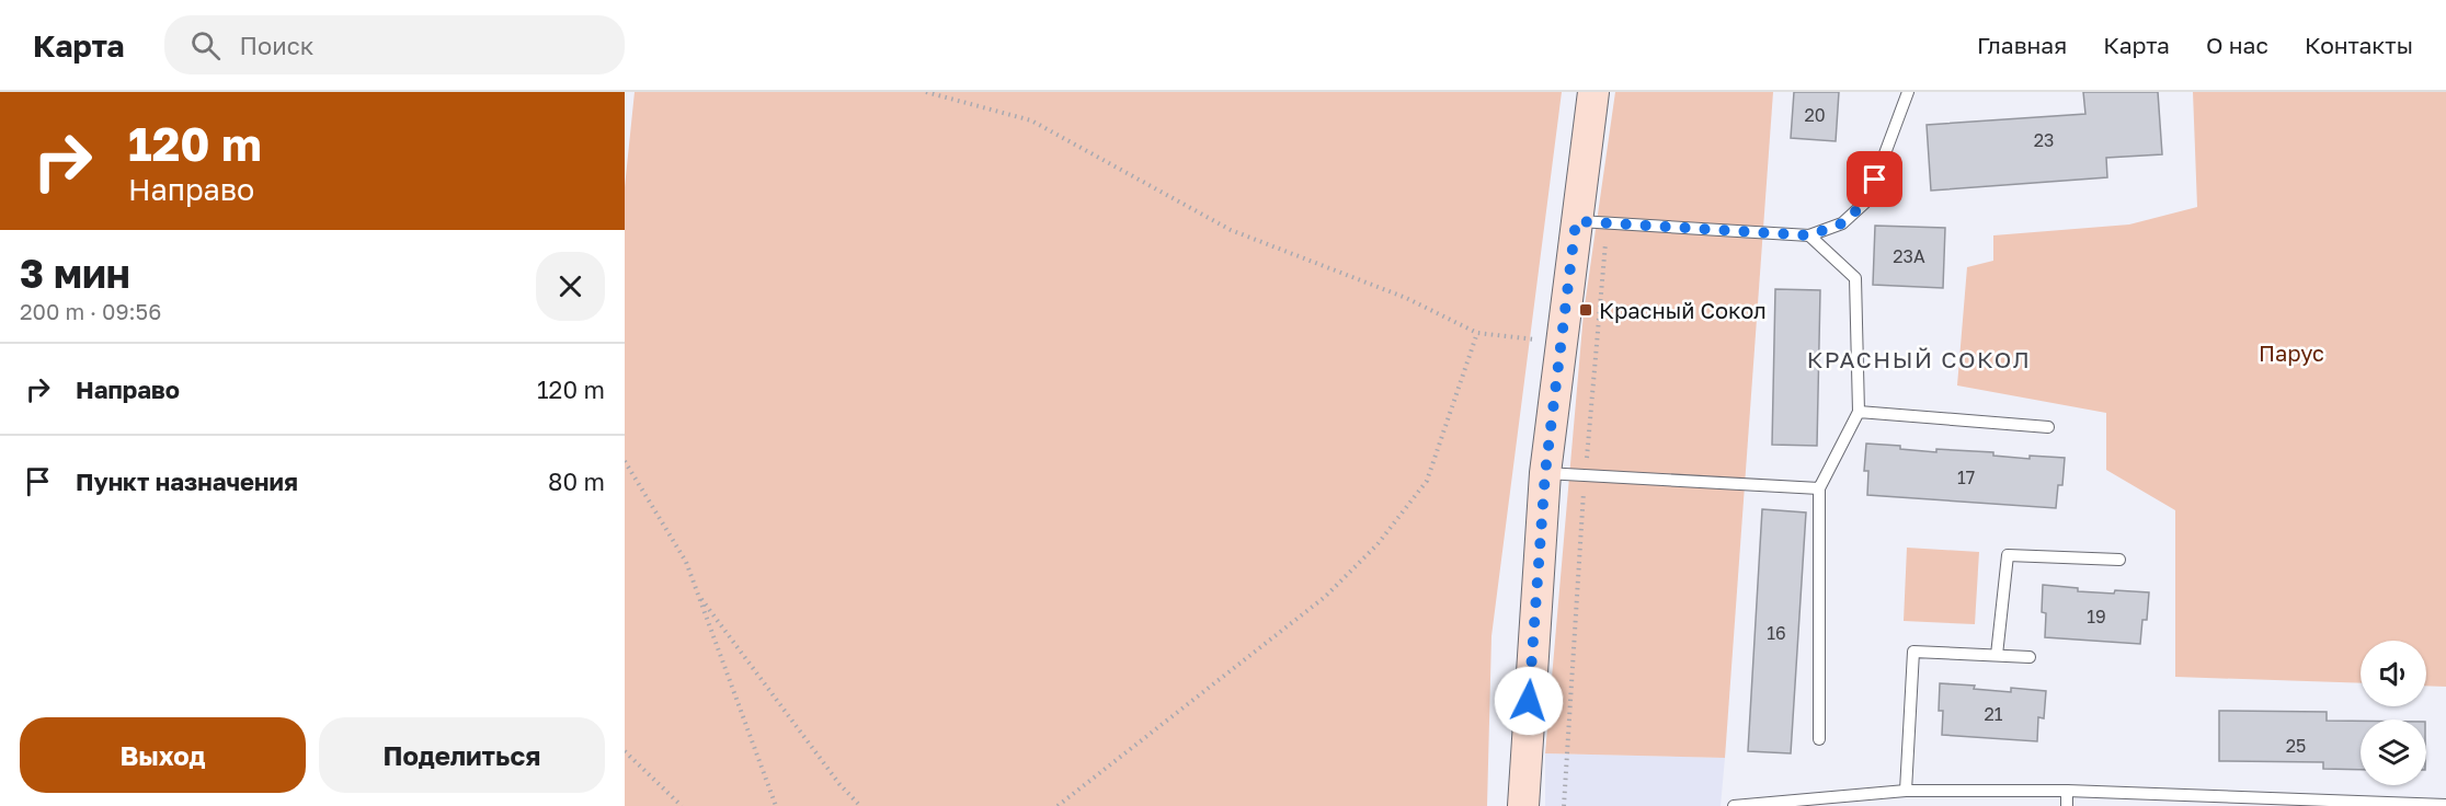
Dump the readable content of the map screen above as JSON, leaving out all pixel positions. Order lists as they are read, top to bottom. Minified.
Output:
{"districts":["КРАСНЫЙ СОКОЛ"],"parks":["Парус"],"places":{"transit":["Красный Сокол"]},"house_numbers":["20","23","23А","17","19","16","21","25"],"page":{"header":"Карта","search":"Поиск","nav":["Главная","Карта","О нас","Контакты"],"turn":["120 m","Направо"],"heading":["3 мин","200 m · 09:56"],"list":[{"name":"Направо","value":"120 m"},{"name":"Пункт назначения","value":"80 m"}],"buttons":["Выход","Поделиться"]}}
